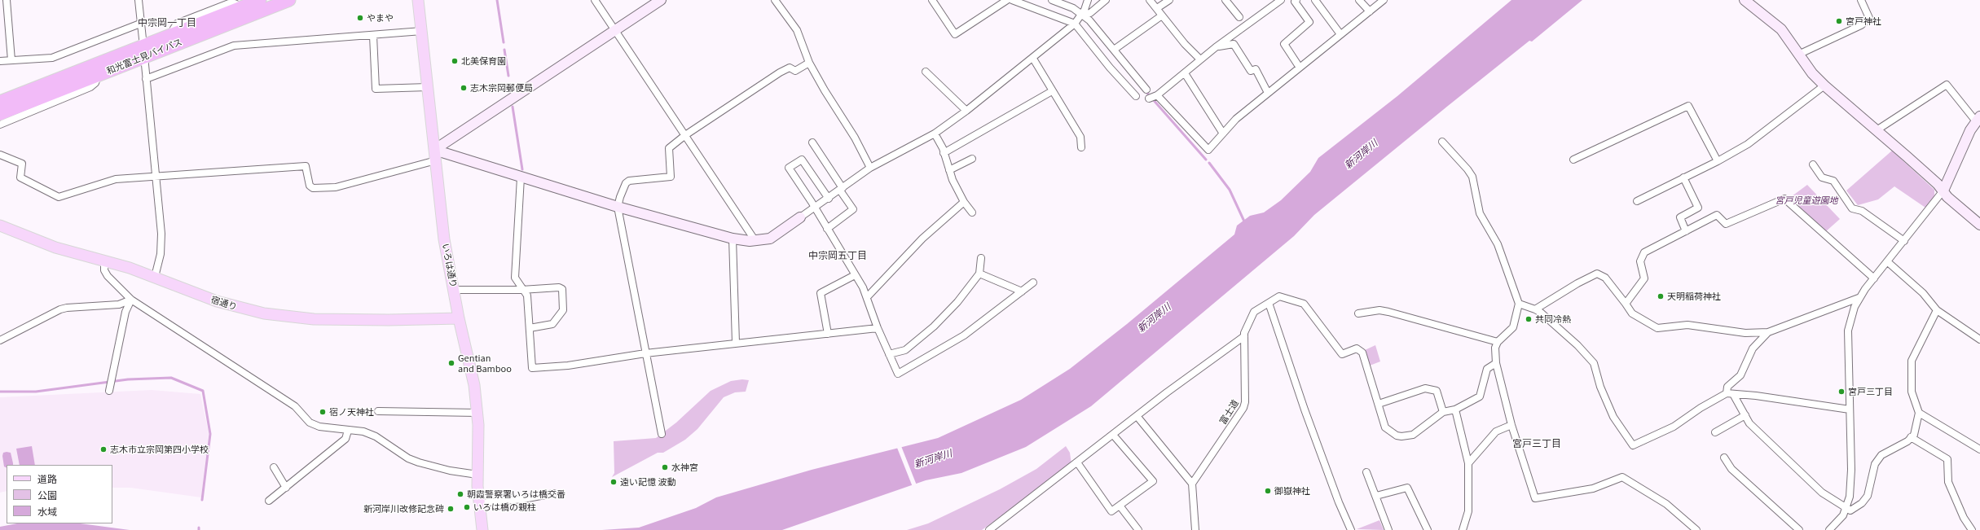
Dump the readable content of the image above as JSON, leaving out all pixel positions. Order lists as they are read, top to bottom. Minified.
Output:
{"streets":{"highway":["和光富士見バイパス"],"main road":["いろは通り","宿通り"],"street":["富士道"]},"crossings":[["いろは通り","宿通り"]],"districts":["中宗岡一丁目","中宗岡五丁目","宮戸三丁目"],"water":["新河岸川"],"parks":["宮戸児童遊園地"],"places":["やまや","宮戸神社","北美保育園","志木宗岡郵便局","天明稲荷神社","共同冷熱","Gentian and Bamboo","宮戸三丁目","宿ノ天神社","志木市立宗岡第四小学校","水神宮","遠い記憶 波動","御嶽神社","朝霞警察署いろは橋交番","いろは橋の親柱","新河岸川改修記念碑"],"legend":["道路","公園","水域"]}
